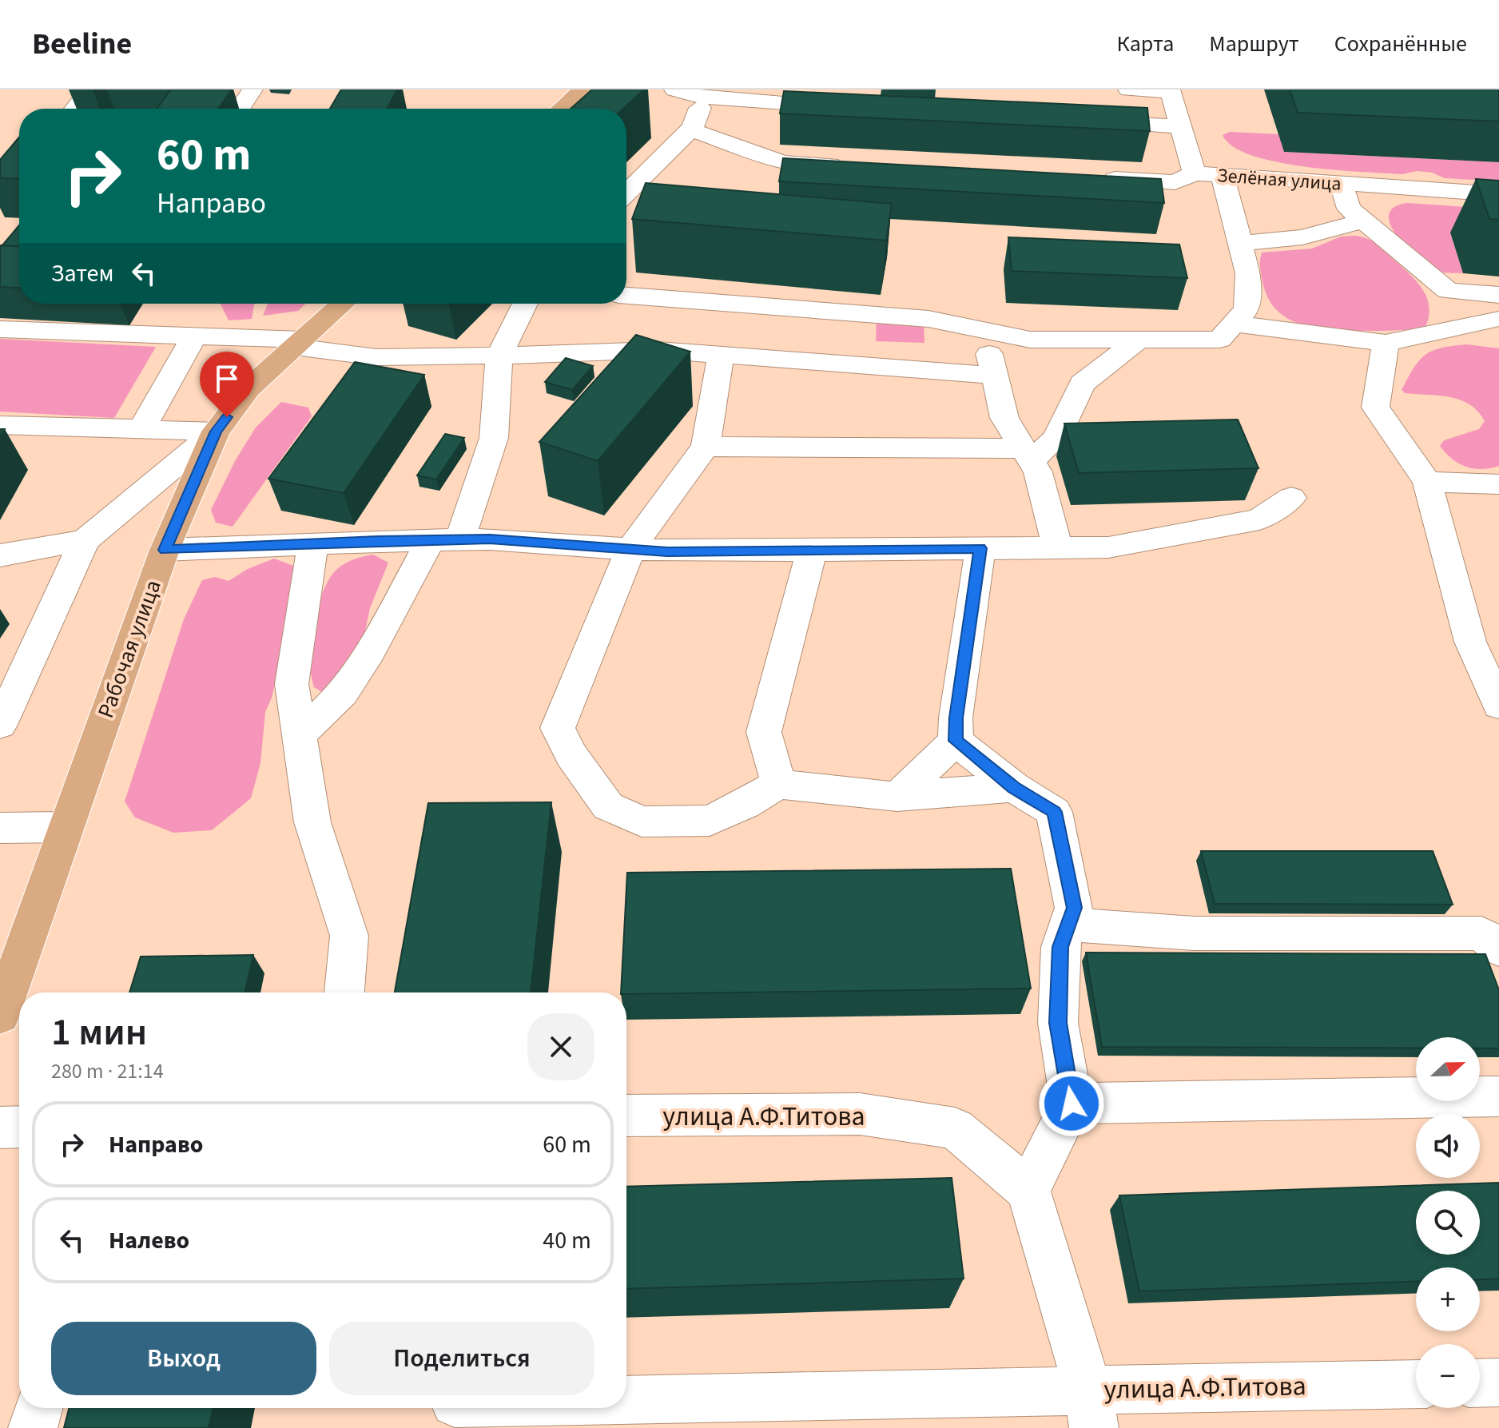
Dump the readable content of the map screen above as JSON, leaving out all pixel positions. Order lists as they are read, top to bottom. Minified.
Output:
{"streets":{"main road":["Рабочая улица"],"street":["Зелёная улица","улица А.Ф.Титова"]},"north":"right","page":{"header":"Beeline","nav":["Карта","Маршрут","Сохранённые"],"turn":["60 m","Направо"],"then":"Затем","heading":["1 мин","280 m · 21:14"],"map_buttons":["+","−"],"list":[{"name":"Направо","value":"60 m"},{"name":"Налево","value":"40 m"}],"buttons":["Выход","Поделиться"]}}
